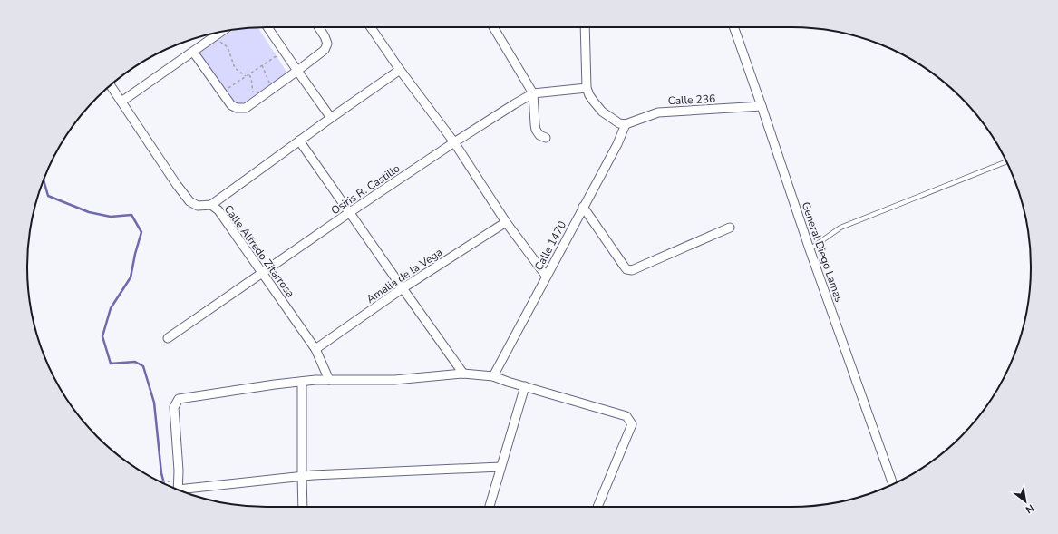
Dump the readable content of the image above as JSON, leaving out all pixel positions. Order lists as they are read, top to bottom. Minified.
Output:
{"streets":{"street":["Calle 236","Osiris R. Castillo","Calle 1470","Calle Alfredo Zitarrosa","General Diego Lamas","Amalia de la Vega"]},"crossings":[["Calle 236","Calle 1470"],["Calle 236","General Diego Lamas"],["Osiris R. Castillo","Calle Alfredo Zitarrosa"],["Calle Alfredo Zitarrosa","Amalia de la Vega"]],"north":"bottom right"}
